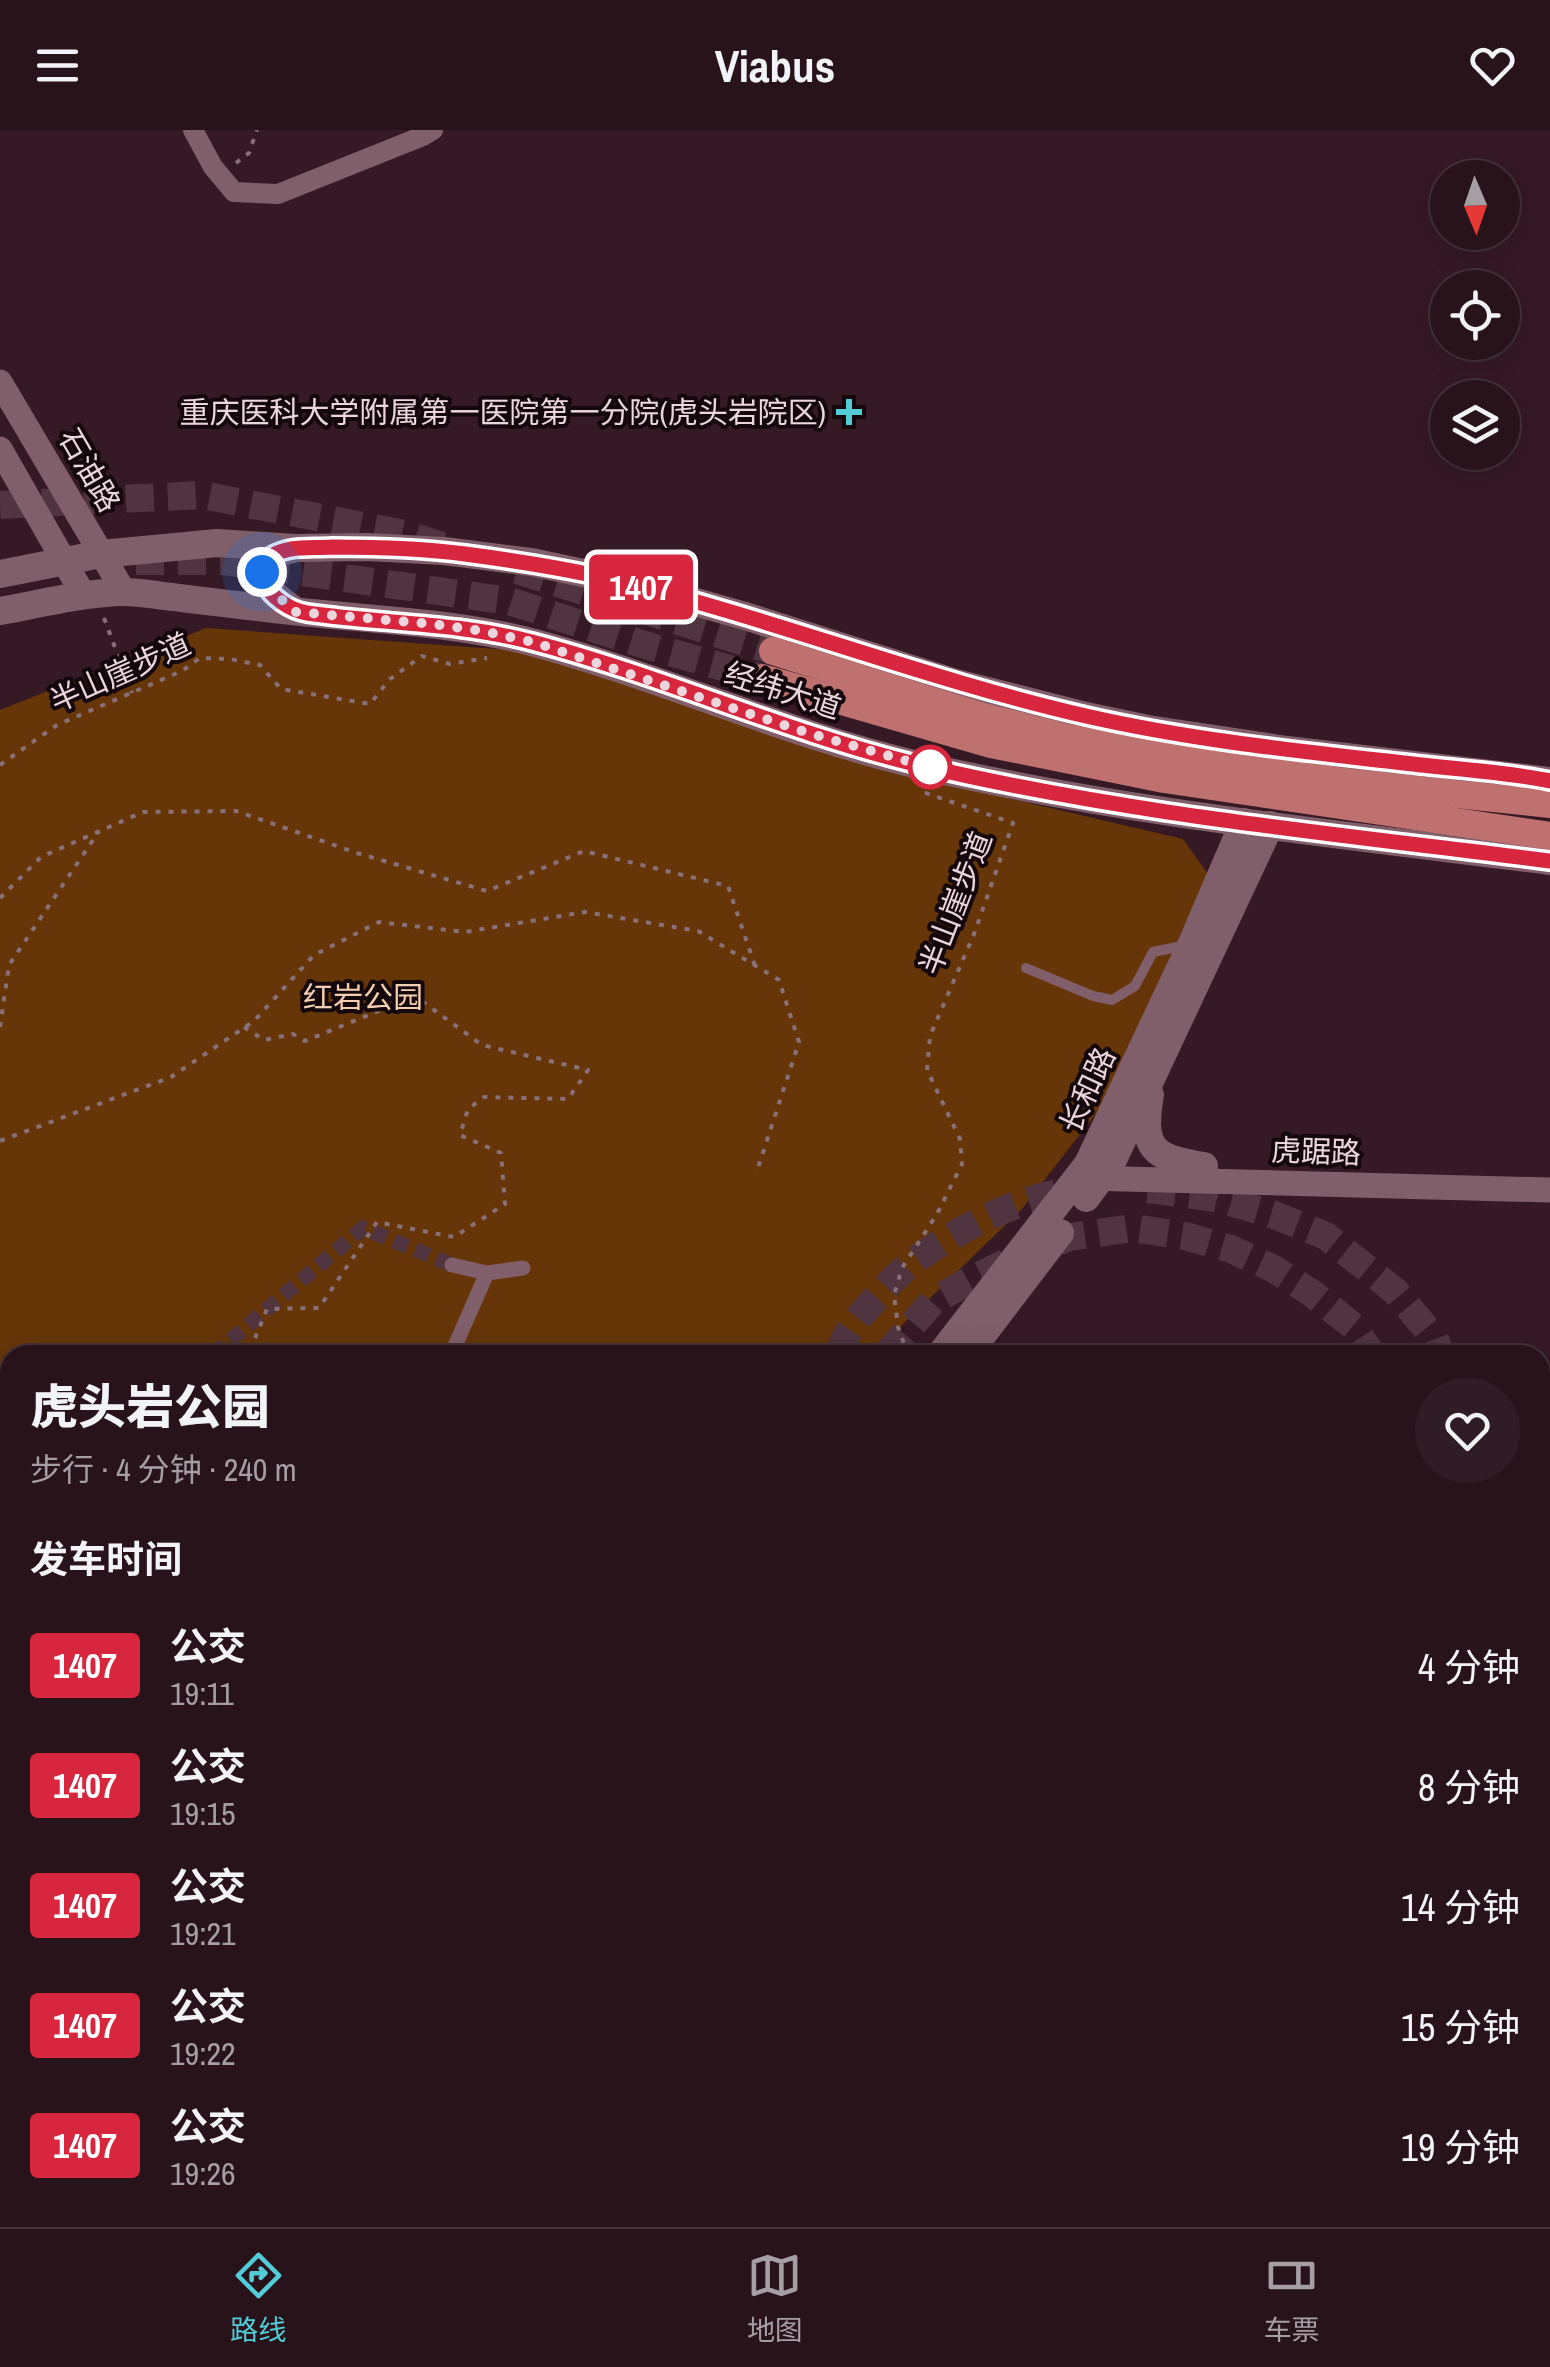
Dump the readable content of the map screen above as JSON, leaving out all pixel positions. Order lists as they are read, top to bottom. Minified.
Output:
{"streets":{"main road":["经纬大道","长和路"],"street":["石油路","虎踞路"],"path":["半山崖步道"]},"crossings":[["石油路","经纬大道"],["经纬大道","长和路"],["长和路","虎踞路"]],"parks":["红岩公园"],"places":{"health":["重庆医科大学附属第一医院第一分院(虎头岩院区)"]},"lines":["bus line 1407"],"north":"bottom","page":{"header":"Viabus","on_map":"1407","heading":[["虎头岩公园","步行 · 4 分钟 · 240 m"],"发车时间"],"list":[{"mark":"1407","name":"公交","note":"19:11","value":"4 分钟"},{"mark":"1407","name":"公交","note":"19:15","value":"8 分钟"},{"mark":"1407","name":"公交","note":"19:21","value":"14 分钟"},{"mark":"1407","name":"公交","note":"19:22","value":"15 分钟"},{"mark":"1407","name":"公交","note":"19:26","value":"19 分钟"}],"tabs":["路线","地图","车票"]}}
